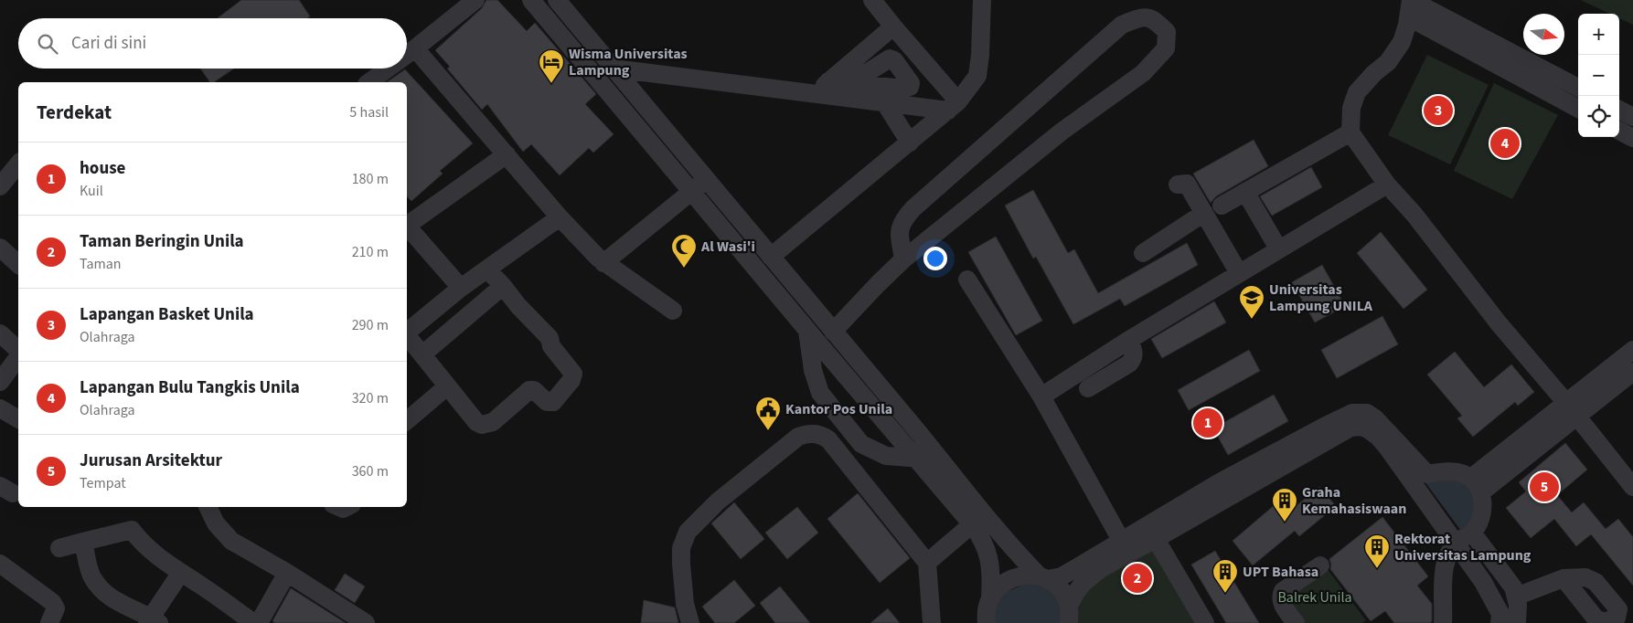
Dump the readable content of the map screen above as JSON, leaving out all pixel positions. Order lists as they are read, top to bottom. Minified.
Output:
{"parks":["Balrek Unila"],"places":{"hotel":["Wisma Universitas Lampung"],"mosque":["Al Wasi'i"],"school or university":["Universitas Lampung UNILA"],"public building":["Kantor Pos Unila"],"building":["Graha Kemahasiswaan","Rektorat Universitas Lampung","UPT Bahasa"]},"north":"right","page":{"map_buttons":["+","−"],"search":"Cari di sini","heading":["Terdekat","5 hasil"],"pins":["3","4","1","5","2"],"list":[{"mark":"1","name":"house","note":"Kuil","value":"180 m"},{"mark":"2","name":"Taman Beringin Unila","note":"Taman","value":"210 m"},{"mark":"3","name":"Lapangan Basket Unila","note":"Olahraga","value":"290 m"},{"mark":"4","name":"Lapangan Bulu Tangkis Unila","note":"Olahraga","value":"320 m"},{"mark":"5","name":"Jurusan Arsitektur","note":"Tempat","value":"360 m"}]}}
